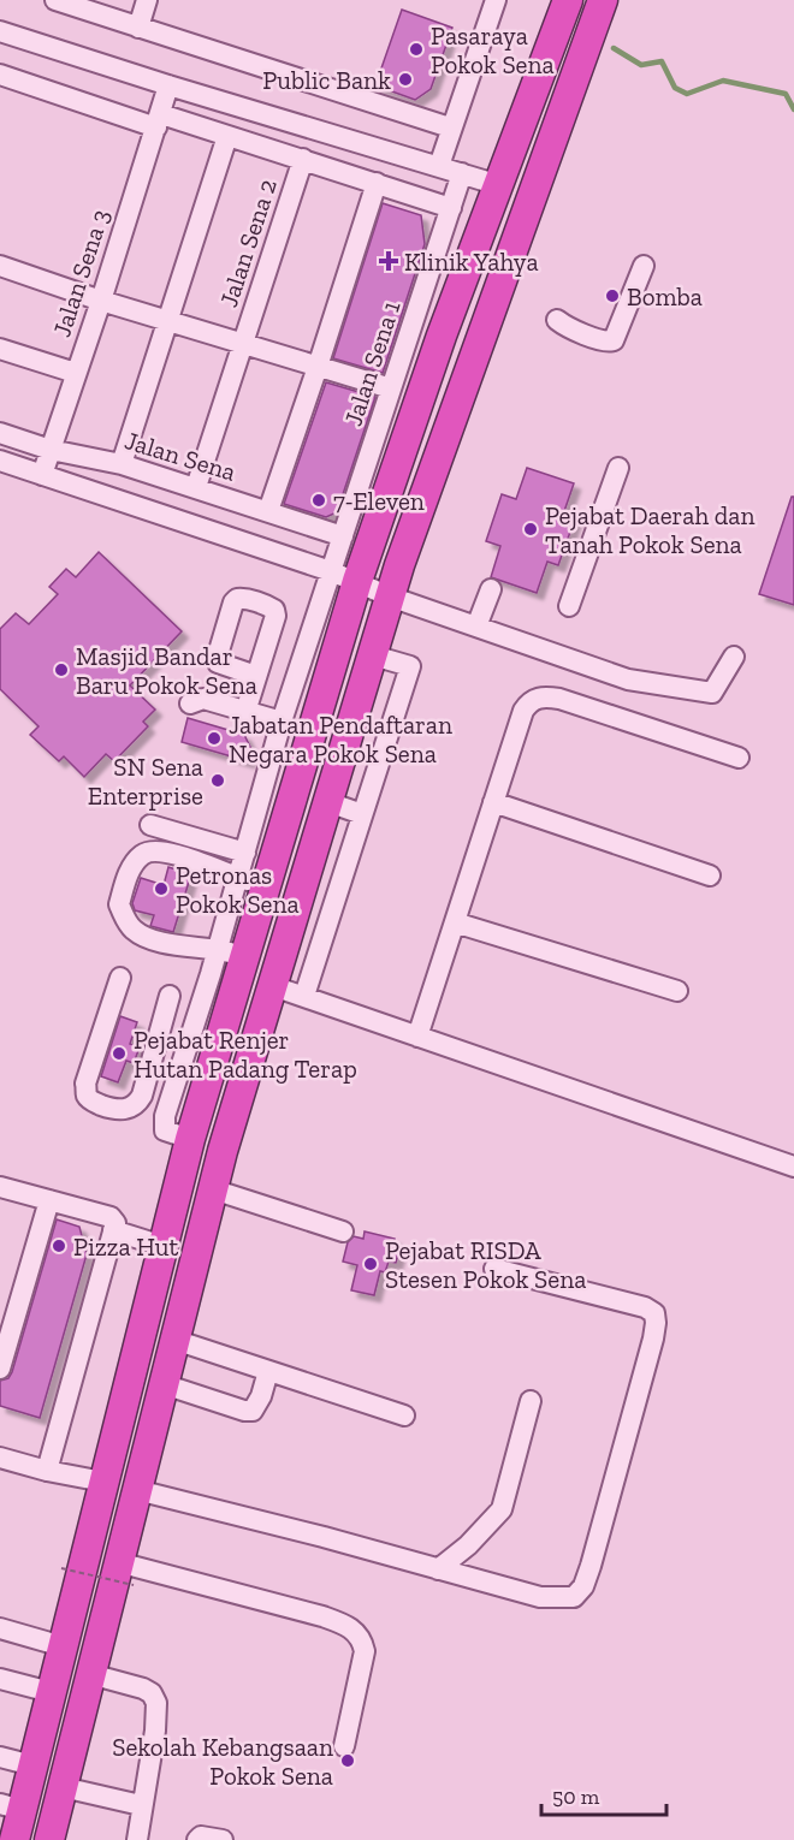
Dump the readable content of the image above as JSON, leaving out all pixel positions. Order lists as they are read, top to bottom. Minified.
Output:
{"streets":{"street":["Jalan Sena 2","Jalan Sena 3","Jalan Sena 1","Jalan Sena"]},"crossings":[["Jalan Sena 2","Jalan Sena 3"],["Jalan Sena 2","Jalan Sena 1"],["Jalan Sena 2","Jalan Sena"],["Jalan Sena 3","Jalan Sena"],["Jalan Sena 1","Jalan Sena"]],"places":{"other":["Pasaraya Pokok Sena","Public Bank","Bomba","7-Eleven","Pejabat Daerah dan Tanah Pokok Sena","Masjid Bandar Baru Pokok Sena","Jabatan Pendaftaran Negara Pokok Sena","SN Sena Enterprise","Petronas Pokok Sena","Pejabat Renjer Hutan Padang Terap","Pizza Hut","Pejabat RISDA Stesen Pokok Sena","Sekolah Kebangsaan Pokok Sena"],"health":["Klinik Yahya"]},"scale_bar":"50 m"}
